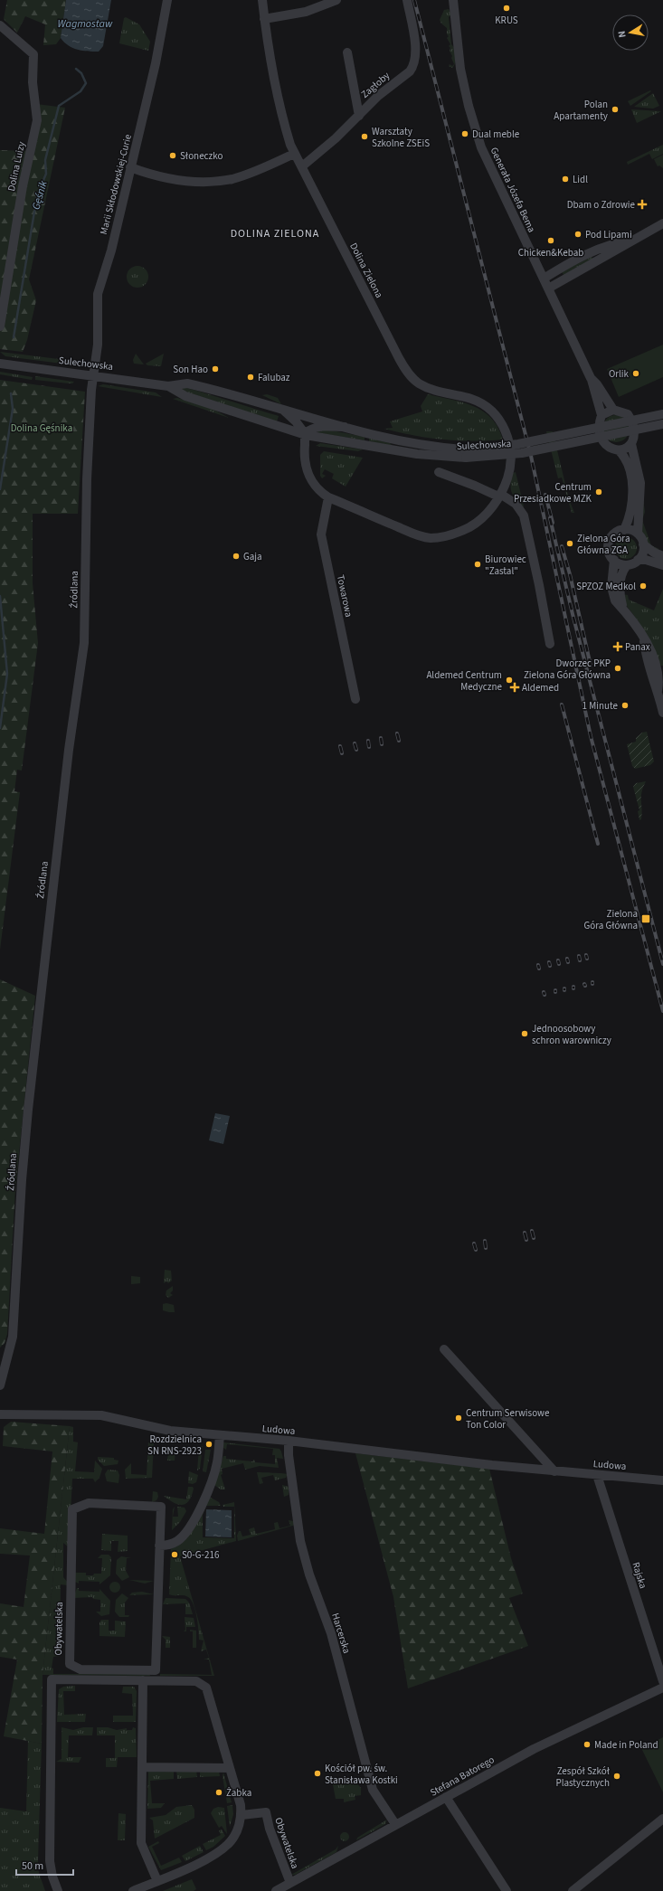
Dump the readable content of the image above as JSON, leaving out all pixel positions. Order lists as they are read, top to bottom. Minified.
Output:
{"streets":{"street":["Zagłoby","Dolina Luizy","Marii Skłodowskiej-Curie","Generała Józefa Bema","Dolina Zielona","Sulechowska","Źródlana","Towarowa","Ludowa","Rajska","Obywatelska","Harcerska","Stefana Batorego"]},"crossings":[["Zagłoby","Dolina Zielona"],["Marii Skłodowskiej-Curie","Sulechowska"],["Marii Skłodowskiej-Curie","Źródlana"],["Sulechowska","Źródlana"],["Ludowa","Rajska"],["Ludowa","Harcerska"],["Obywatelska","Stefana Batorego"],["Harcerska","Stefana Batorego"]],"districts":["DOLINA ZIELONA"],"water":["Wagmostaw","Gęśnik"],"parks":["Dolina Gęśnika"],"places":{"other":["KRUS","Polan Apartamenty","Dual meble","Warsztaty Szkolne ZSEiS","Słoneczko","Lidl","Pod Lipami","Chicken&Kebab","Son Hao","Orlik","Falubaz","Centrum Przesiadkowe MZK","Zielona Góra Główna ZGA","Gaja","Biurowiec \"Zastal\"","SPZOZ Medkol","Dworzec PKP Zielona Góra Główna","Aldemed Centrum Medyczne","1 Minute","Jednoosobowy schron warowniczy","Centrum Serwisowe Ton Color","Rozdzielnica SN RNS-2923","S0-G-216","Made in Poland","Kościół pw. św. Stanisława Kostki","Zespół Szkół Plastycznych","Żabka"],"health":["Dbam o Zdrowie","Panax","Aldemed"],"transit":["Zielona Góra Główna"]},"scale_bar":"50 m","north":"left"}
